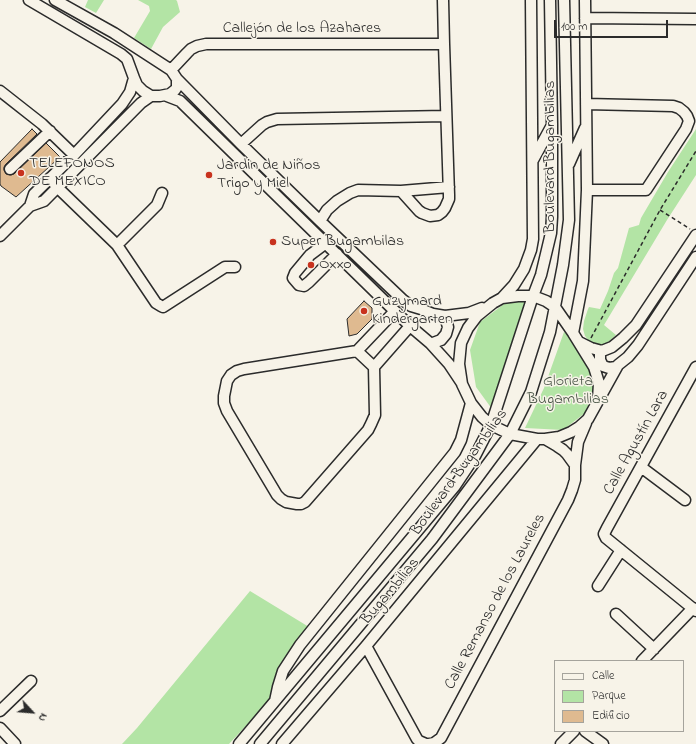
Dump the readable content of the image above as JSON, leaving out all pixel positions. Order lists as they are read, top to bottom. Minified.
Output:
{"streets":{"street":["Callejón de los Azahares","Boulevard Bugambilias","Calle Agustín Lara","Bugambilias","Calle Remanso de los Laureles"]},"crossings":[["Bugambilias","Calle Remanso de los Laureles"]],"parks":["Glorieta Bugambilias"],"places":["TELEFONOS DE MEXICO","Jardin de Niños Trigo y Miel","Super Bugambilas","Oxxo","Guzymard Kindergarten"],"legend":["Calle","Parque","Edificio"],"scale_bar":"100 m","north":"bottom right"}
